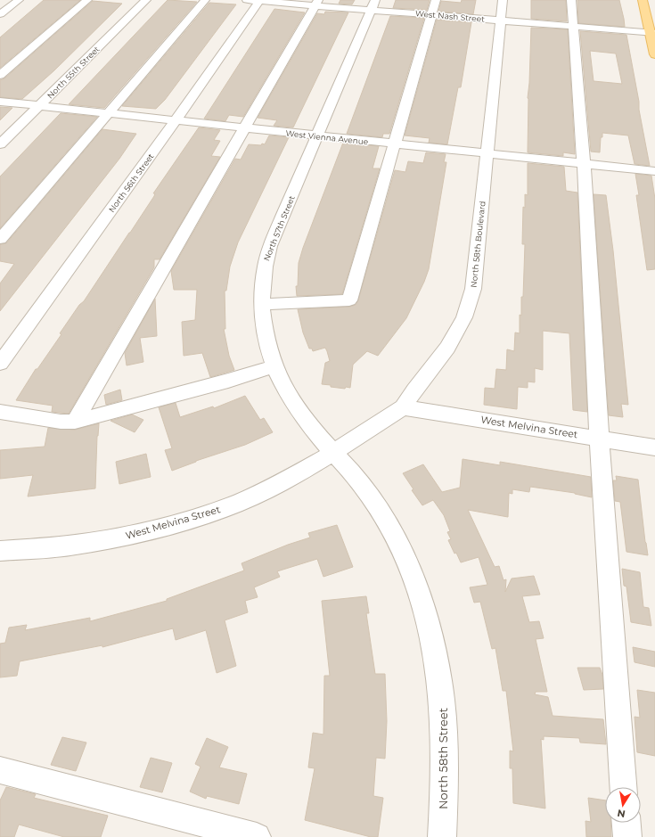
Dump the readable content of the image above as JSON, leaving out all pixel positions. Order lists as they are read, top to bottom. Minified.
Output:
{"streets":{"street":["West Nash Street","North 55th Street","West Vienna Avenue","North 56th Street","North 57th Street","North 58th Boulevard","West Melvina Street","North 58th Street"]},"crossings":[["West Nash Street","North 56th Street"],["West Nash Street","North 57th Street"],["West Nash Street","North 58th Boulevard"],["North 55th Street","West Vienna Avenue"],["West Vienna Avenue","North 56th Street"],["West Vienna Avenue","North 57th Street"],["West Vienna Avenue","North 58th Boulevard"],["North 57th Street","North 58th Boulevard"],["North 57th Street","West Melvina Street"],["North 57th Street","North 58th Street"],["North 58th Boulevard","West Melvina Street"],["North 58th Boulevard","North 58th Street"],["West Melvina Street","North 58th Street"]],"north":"bottom"}
